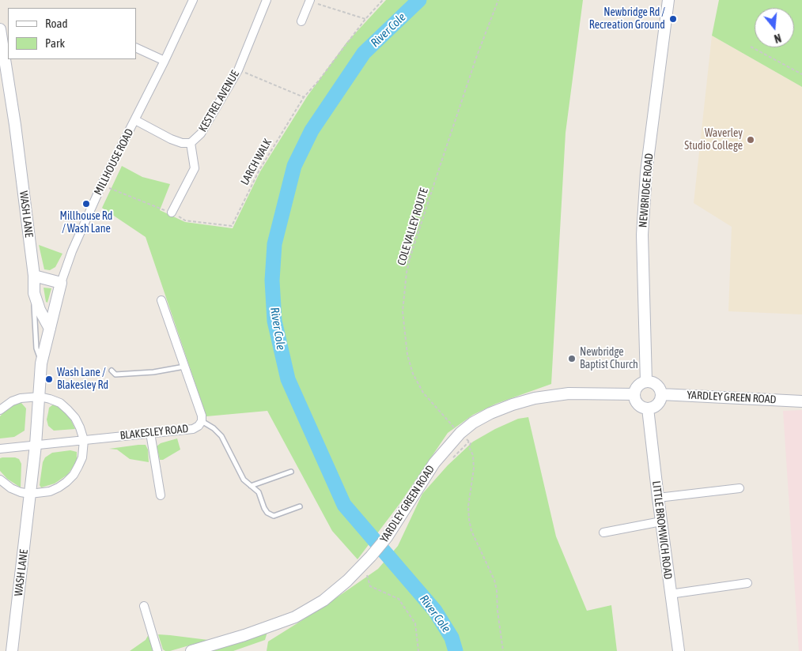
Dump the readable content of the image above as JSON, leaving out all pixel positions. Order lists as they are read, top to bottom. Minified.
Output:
{"streets":{"street":["KESTREL AVENUE","MILLHOUSE ROAD","NEWBRIDGE ROAD","WASH LANE","YARDLEY GREEN ROAD","BLAKESLEY ROAD","LITTLE BROMWICH ROAD"],"path":["LARCH WALK","COLE VALLEY ROUTE"]},"crossings":[["KESTREL AVENUE","MILLHOUSE ROAD"],["MILLHOUSE ROAD","LARCH WALK"],["MILLHOUSE ROAD","WASH LANE"],["NEWBRIDGE ROAD","YARDLEY GREEN ROAD"],["NEWBRIDGE ROAD","LITTLE BROMWICH ROAD"],["WASH LANE","BLAKESLEY ROAD"],["COLE VALLEY ROUTE","YARDLEY GREEN ROAD"],["YARDLEY GREEN ROAD","LITTLE BROMWICH ROAD"]],"water":["River Cole"],"places":["Newbridge Rd / Recreation Ground","Waverley Studio College","Millhouse Rd / Wash Lane","Newbridge Baptist Church","Wash Lane / Blakesley Rd"],"legend":["Road","Park"],"north":"bottom"}
